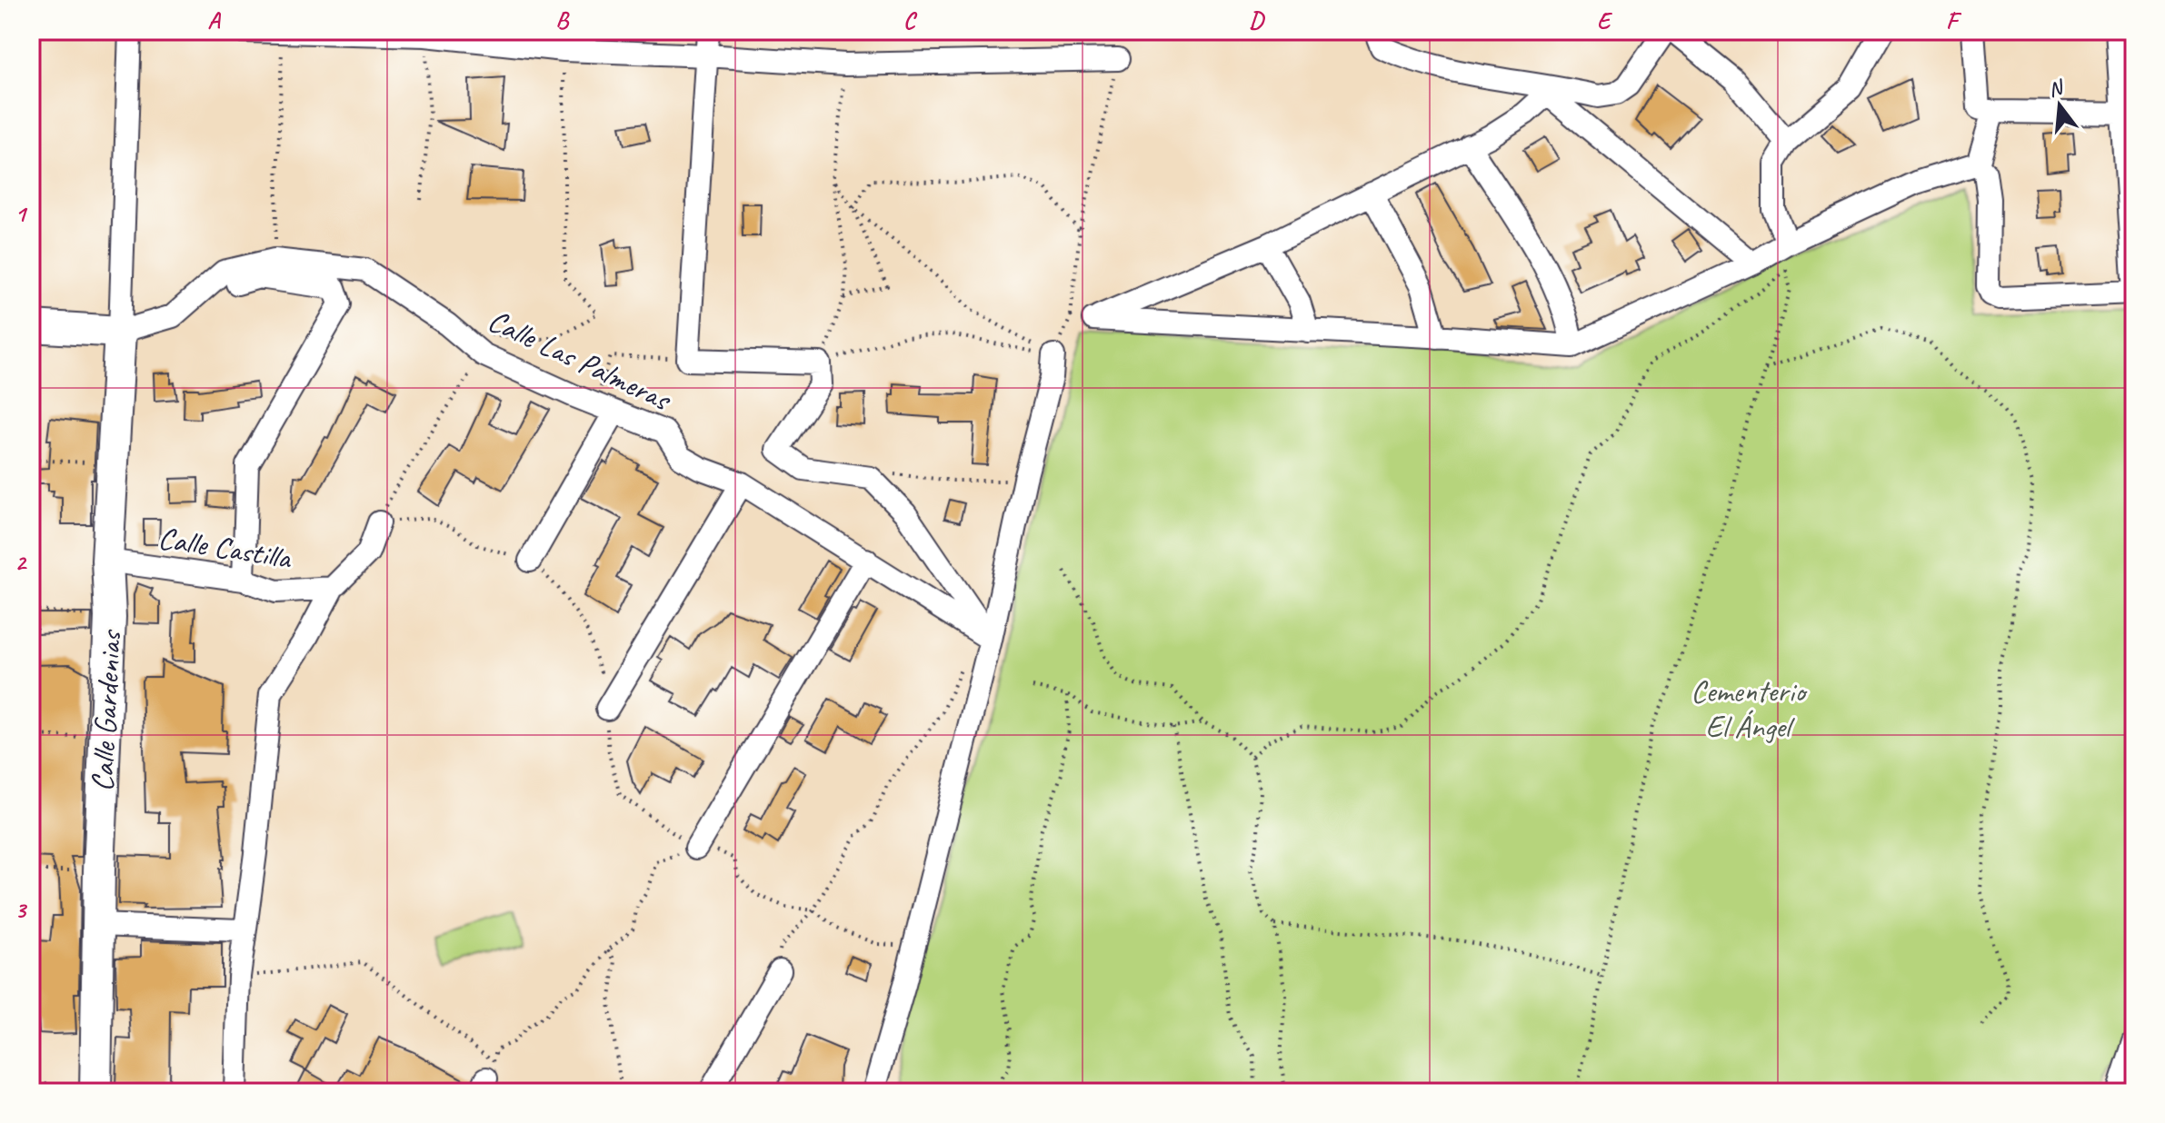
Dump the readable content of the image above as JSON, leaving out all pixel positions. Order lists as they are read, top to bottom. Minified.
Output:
{"streets":{"street":["Calle Las Palmeras","Calle Castilla","Calle Gardenias"]},"crossings":[["Calle Las Palmeras","Calle Gardenias"],["Calle Castilla","Calle Gardenias"]],"parks":["Cementerio El Ángel"],"north":"top","grid":{"columns":["A","B","C","D","E","F"],"rows":["1","2","3"]}}
